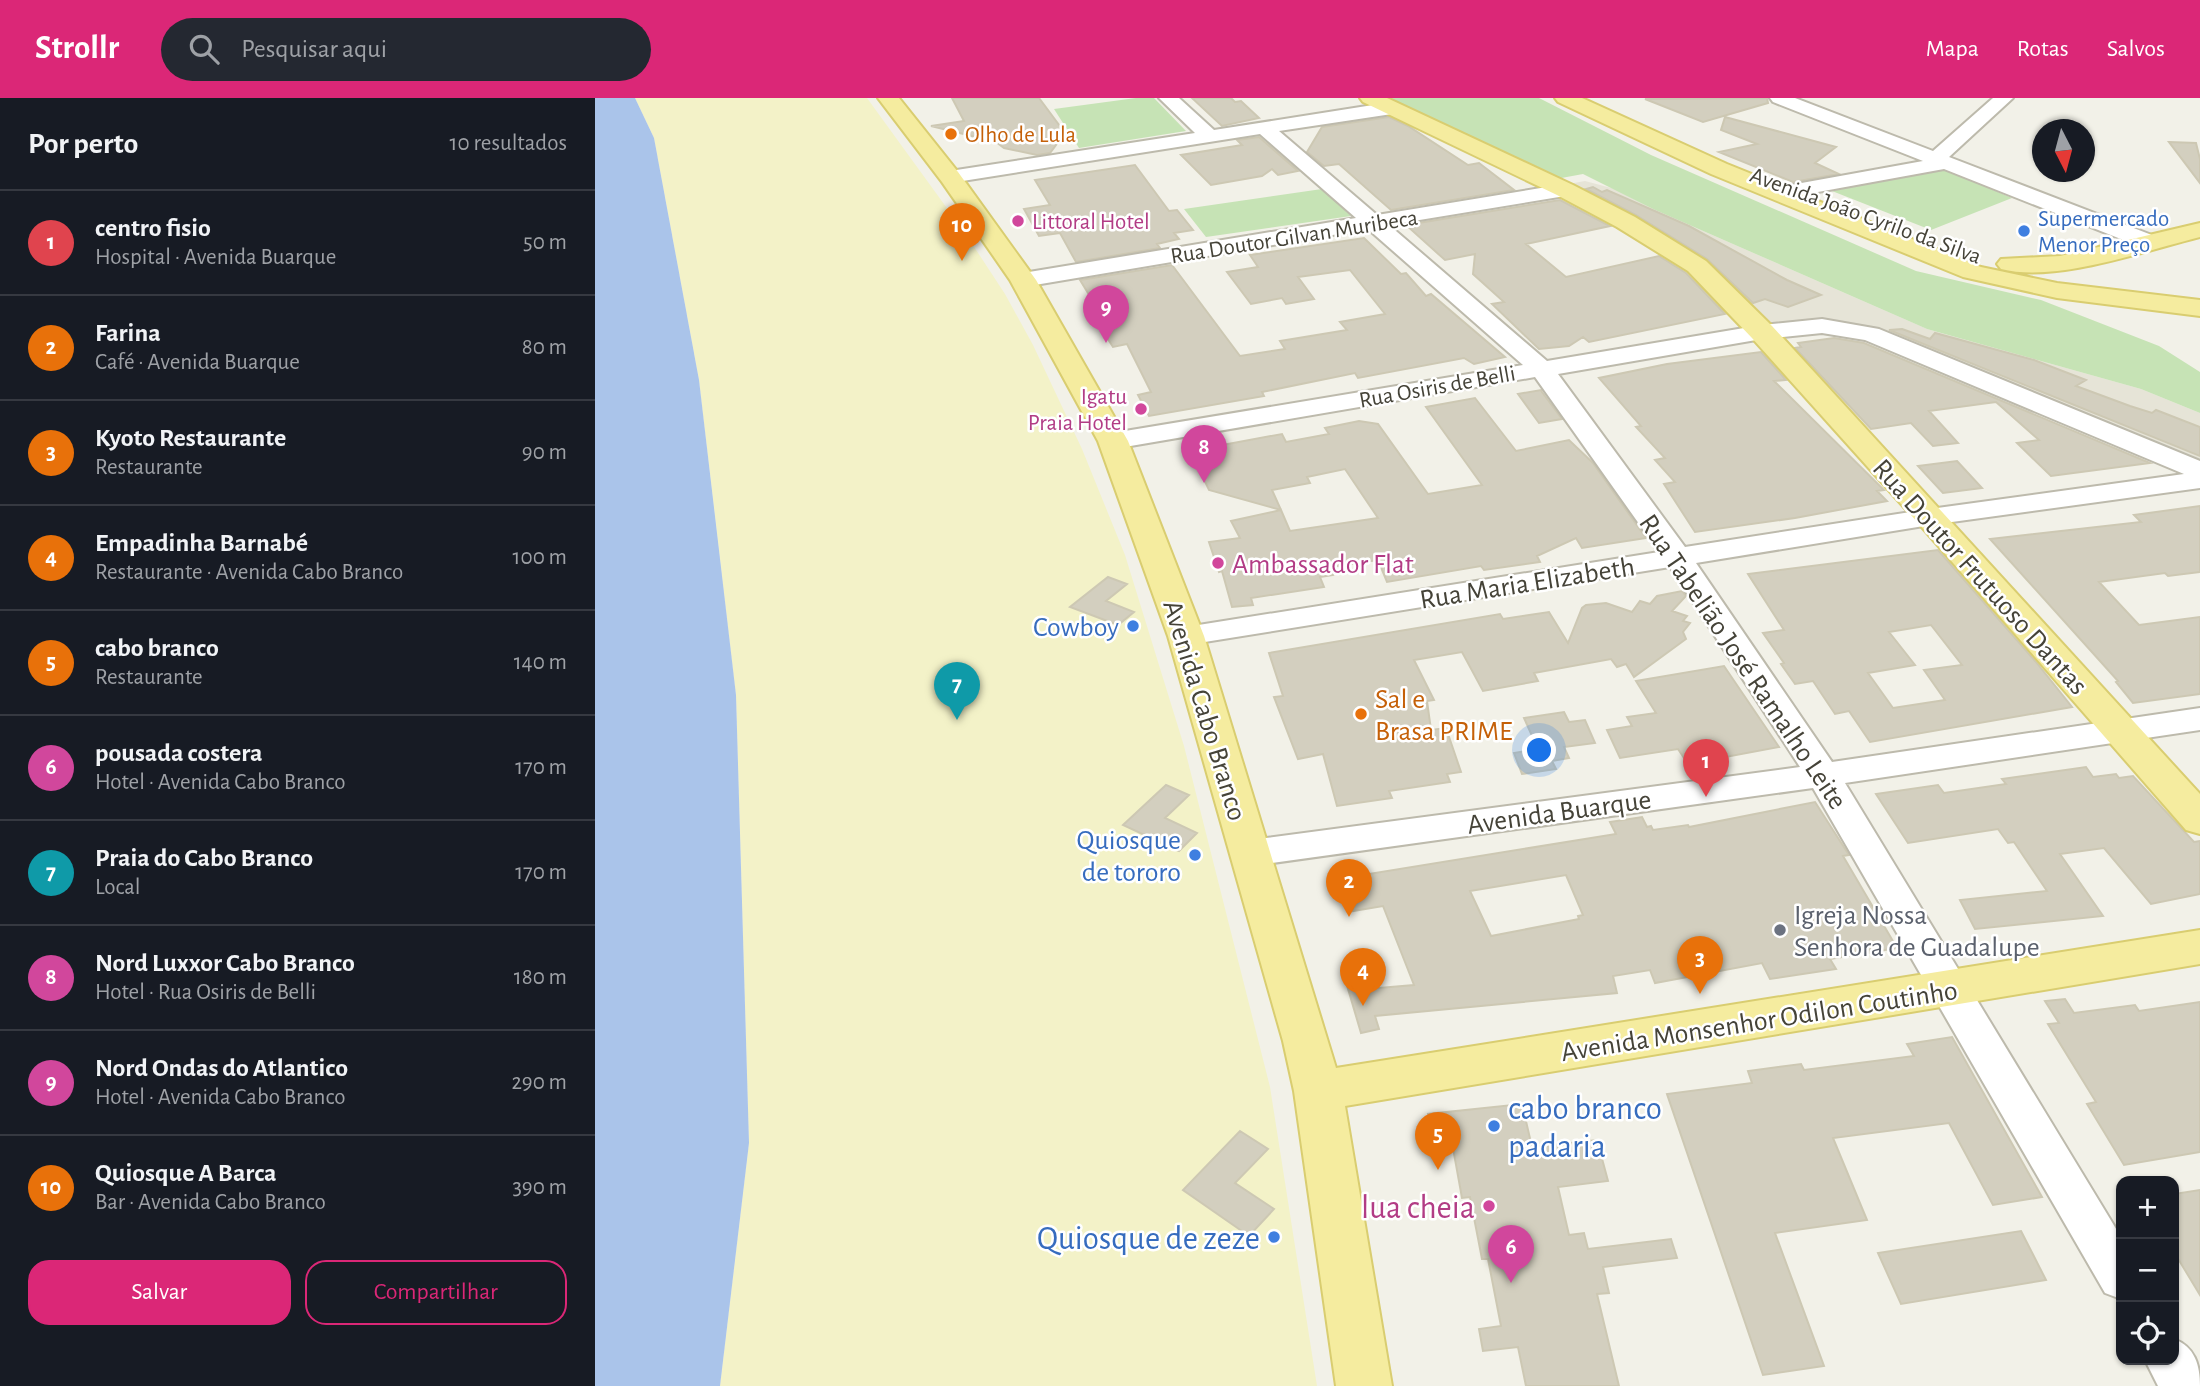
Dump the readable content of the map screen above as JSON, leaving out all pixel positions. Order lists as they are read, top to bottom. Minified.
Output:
{"streets":{"main road":["Avenida João Cyrilo da Silva","Rua Doutor Frutuoso Dantas","Avenida Cabo Branco","Avenida Monsenhor Odilon Coutinho"],"street":["Rua Doutor Gilvan Muribeca","Rua Osiris de Belli","Rua Maria Elizabeth","Rua Tabelião José Ramalho Leite","Avenida Buarque"]},"crossings":[["Rua Doutor Gilvan Muribeca","Rua Doutor Frutuoso Dantas"],["Rua Doutor Gilvan Muribeca","Rua Tabelião José Ramalho Leite"],["Rua Doutor Gilvan Muribeca","Avenida Cabo Branco"],["Rua Osiris de Belli","Rua Doutor Frutuoso Dantas"],["Rua Osiris de Belli","Rua Tabelião José Ramalho Leite"],["Rua Osiris de Belli","Avenida Cabo Branco"],["Rua Doutor Frutuoso Dantas","Rua Maria Elizabeth"],["Rua Doutor Frutuoso Dantas","Avenida Buarque"],["Rua Maria Elizabeth","Rua Tabelião José Ramalho Leite"],["Rua Maria Elizabeth","Avenida Cabo Branco"],["Rua Tabelião José Ramalho Leite","Avenida Buarque"],["Rua Tabelião José Ramalho Leite","Avenida Monsenhor Odilon Coutinho"],["Avenida Cabo Branco","Avenida Buarque"],["Avenida Cabo Branco","Avenida Monsenhor Odilon Coutinho"]],"places":["Olho de Lula","Littoral Hotel","Supermercado Menor Preço","Igatu Praia Hotel","Ambassador Flat","Cowboy","Sal e Brasa PRIME","Quiosque de tororo","Igreja Nossa Senhora de Guadalupe","cabo branco padaria","lua cheia","Quiosque de zeze"],"north":"bottom","page":{"header":"Strollr","search":"Pesquisar aqui","nav":["Mapa","Rotas","Salvos"],"heading":["Por perto","10 resultados"],"list":[{"mark":"1","name":"centro fisio","note":"Hospital · Avenida Buarque","value":"50 m"},{"mark":"2","name":"Farina","note":"Café · Avenida Buarque","value":"80 m"},{"mark":"3","name":"Kyoto Restaurante","note":"Restaurante","value":"90 m"},{"mark":"4","name":"Empadinha Barnabé","note":"Restaurante · Avenida Cabo Branco","value":"100 m"},{"mark":"5","name":"cabo branco","note":"Restaurante","value":"140 m"},{"mark":"6","name":"pousada costera","note":"Hotel · Avenida Cabo Branco","value":"170 m"},{"mark":"7","name":"Praia do Cabo Branco","note":"Local","value":"170 m"},{"mark":"8","name":"Nord Luxxor Cabo Branco","note":"Hotel · Rua Osiris de Belli","value":"180 m"},{"mark":"9","name":"Nord Ondas do Atlantico","note":"Hotel · Avenida Cabo Branco","value":"290 m"},{"mark":"10","name":"Quiosque A Barca","note":"Bar · Avenida Cabo Branco","value":"390 m"}],"pins":["10","9","8","7","1","2","3","4","5","6"],"map_buttons":["+","−"],"buttons":["Salvar","Compartilhar"]}}
